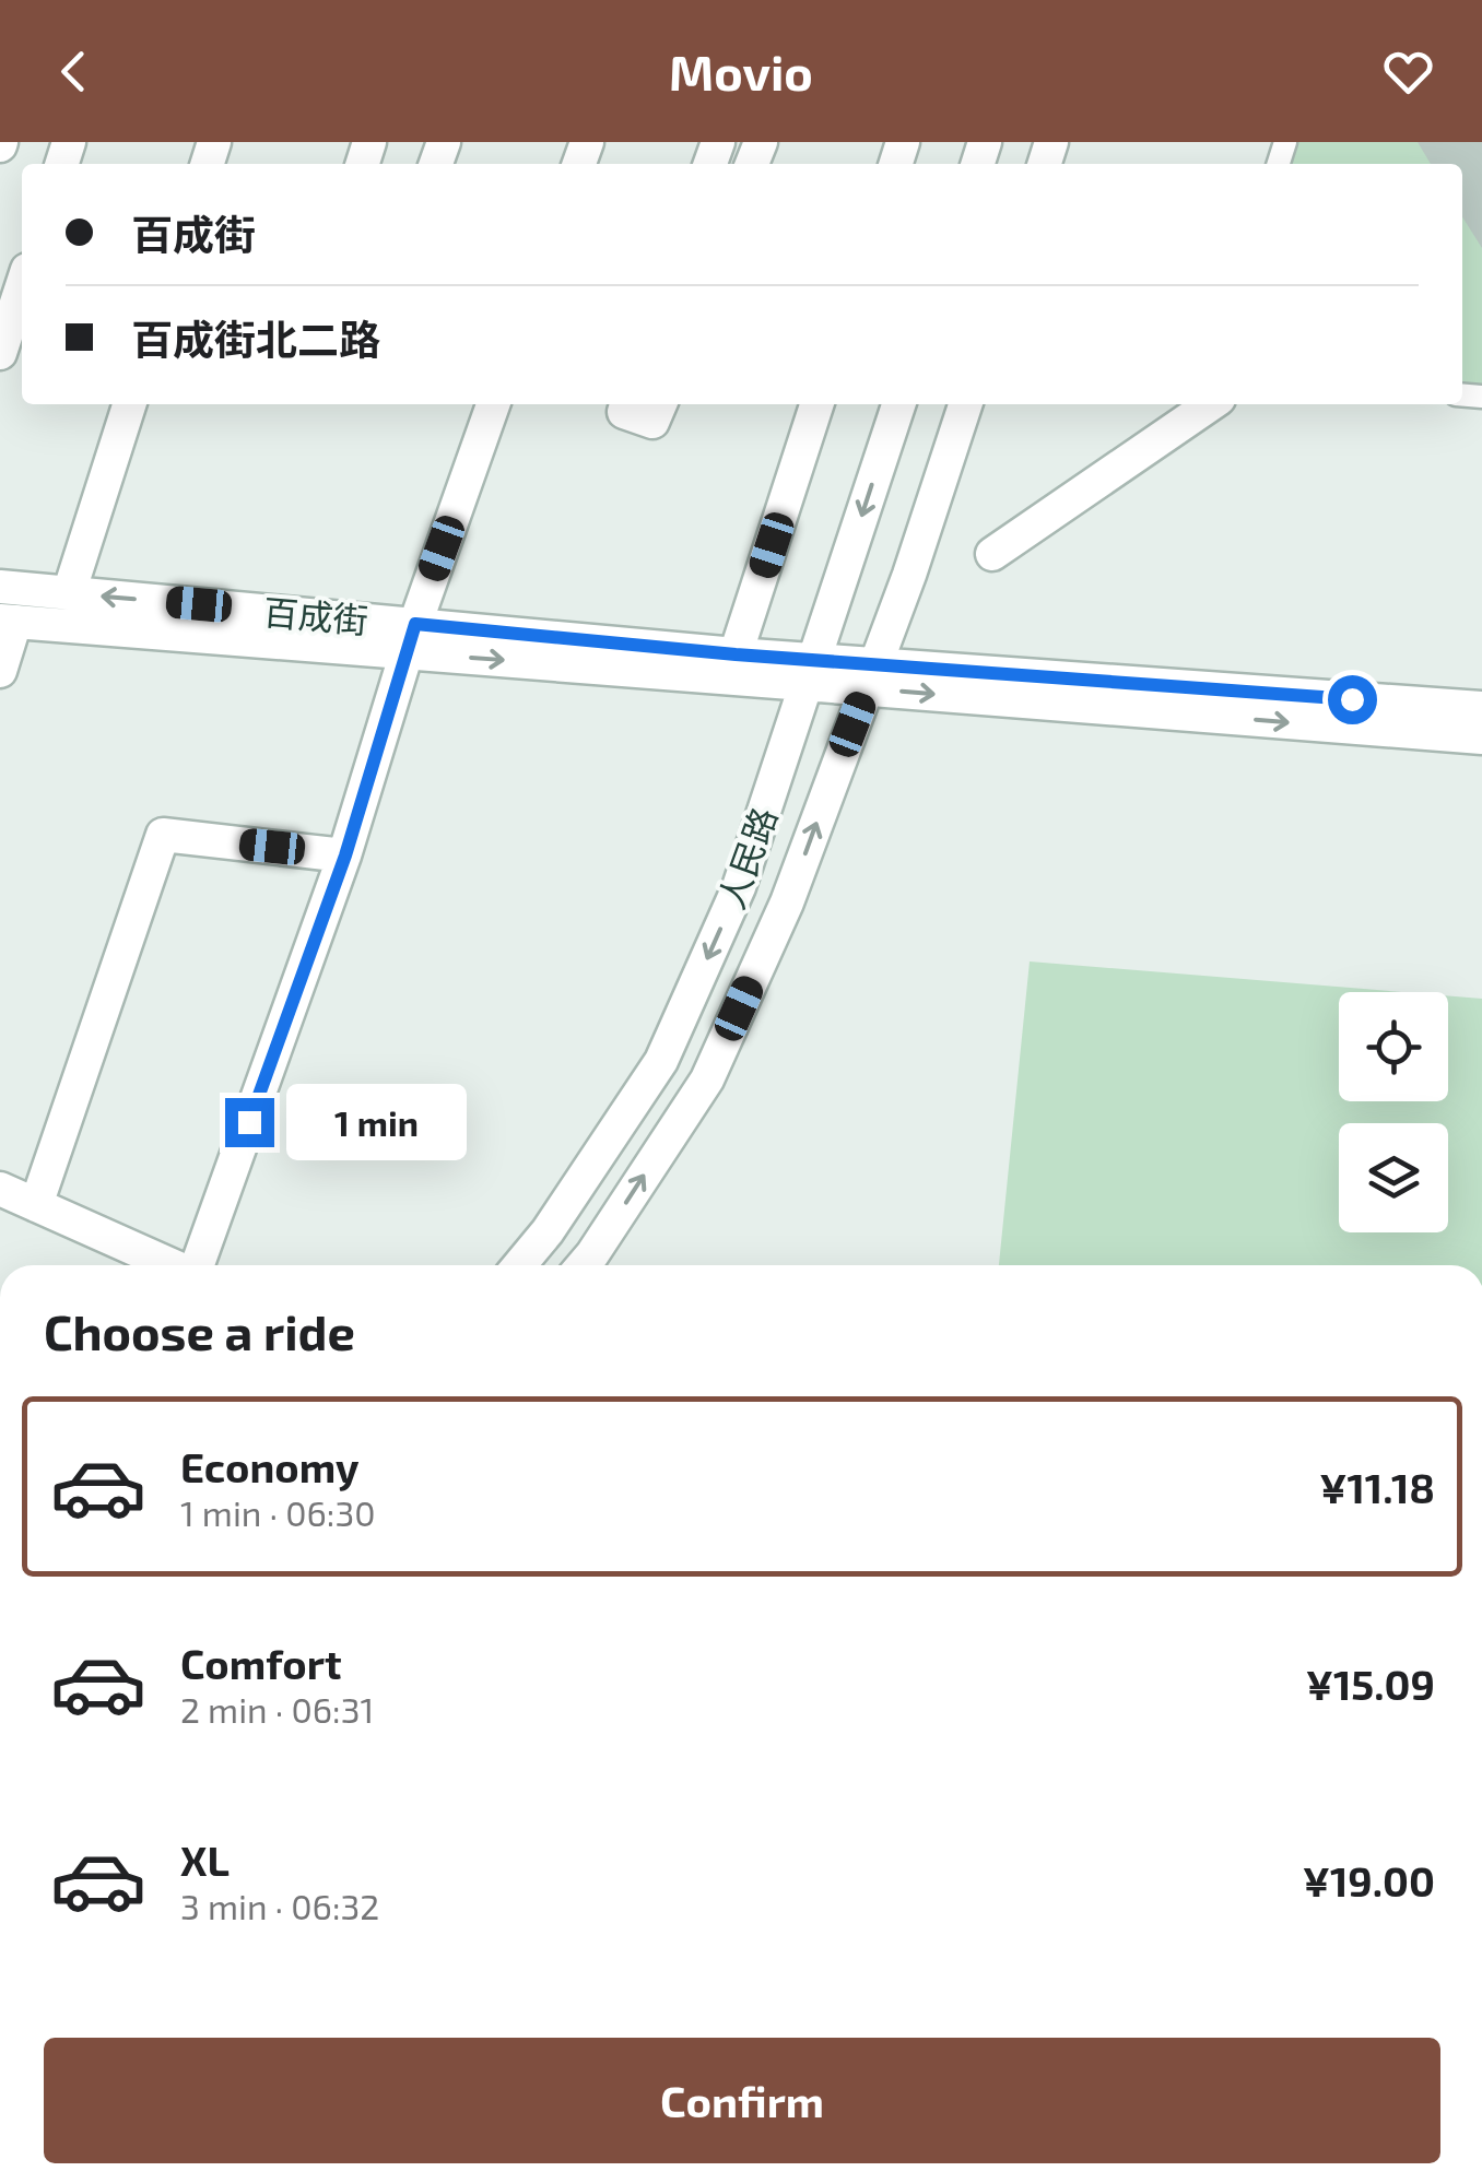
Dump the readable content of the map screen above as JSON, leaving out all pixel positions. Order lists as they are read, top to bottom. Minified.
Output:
{"streets":{"street":["百成街","人民路"]},"crossings":[["百成街","人民路"]],"page":{"header":"Movio","banner":["百成街","百成街北二路"],"bubble":"1 min","heading":"Choose a ride","list":[{"name":"Economy","note":"1 min · 06:30","value":"¥11.18"},{"name":"Comfort","note":"2 min · 06:31","value":"¥15.09"},{"name":"XL","note":"3 min · 06:32","value":"¥19.00"}],"buttons":"Confirm"}}
